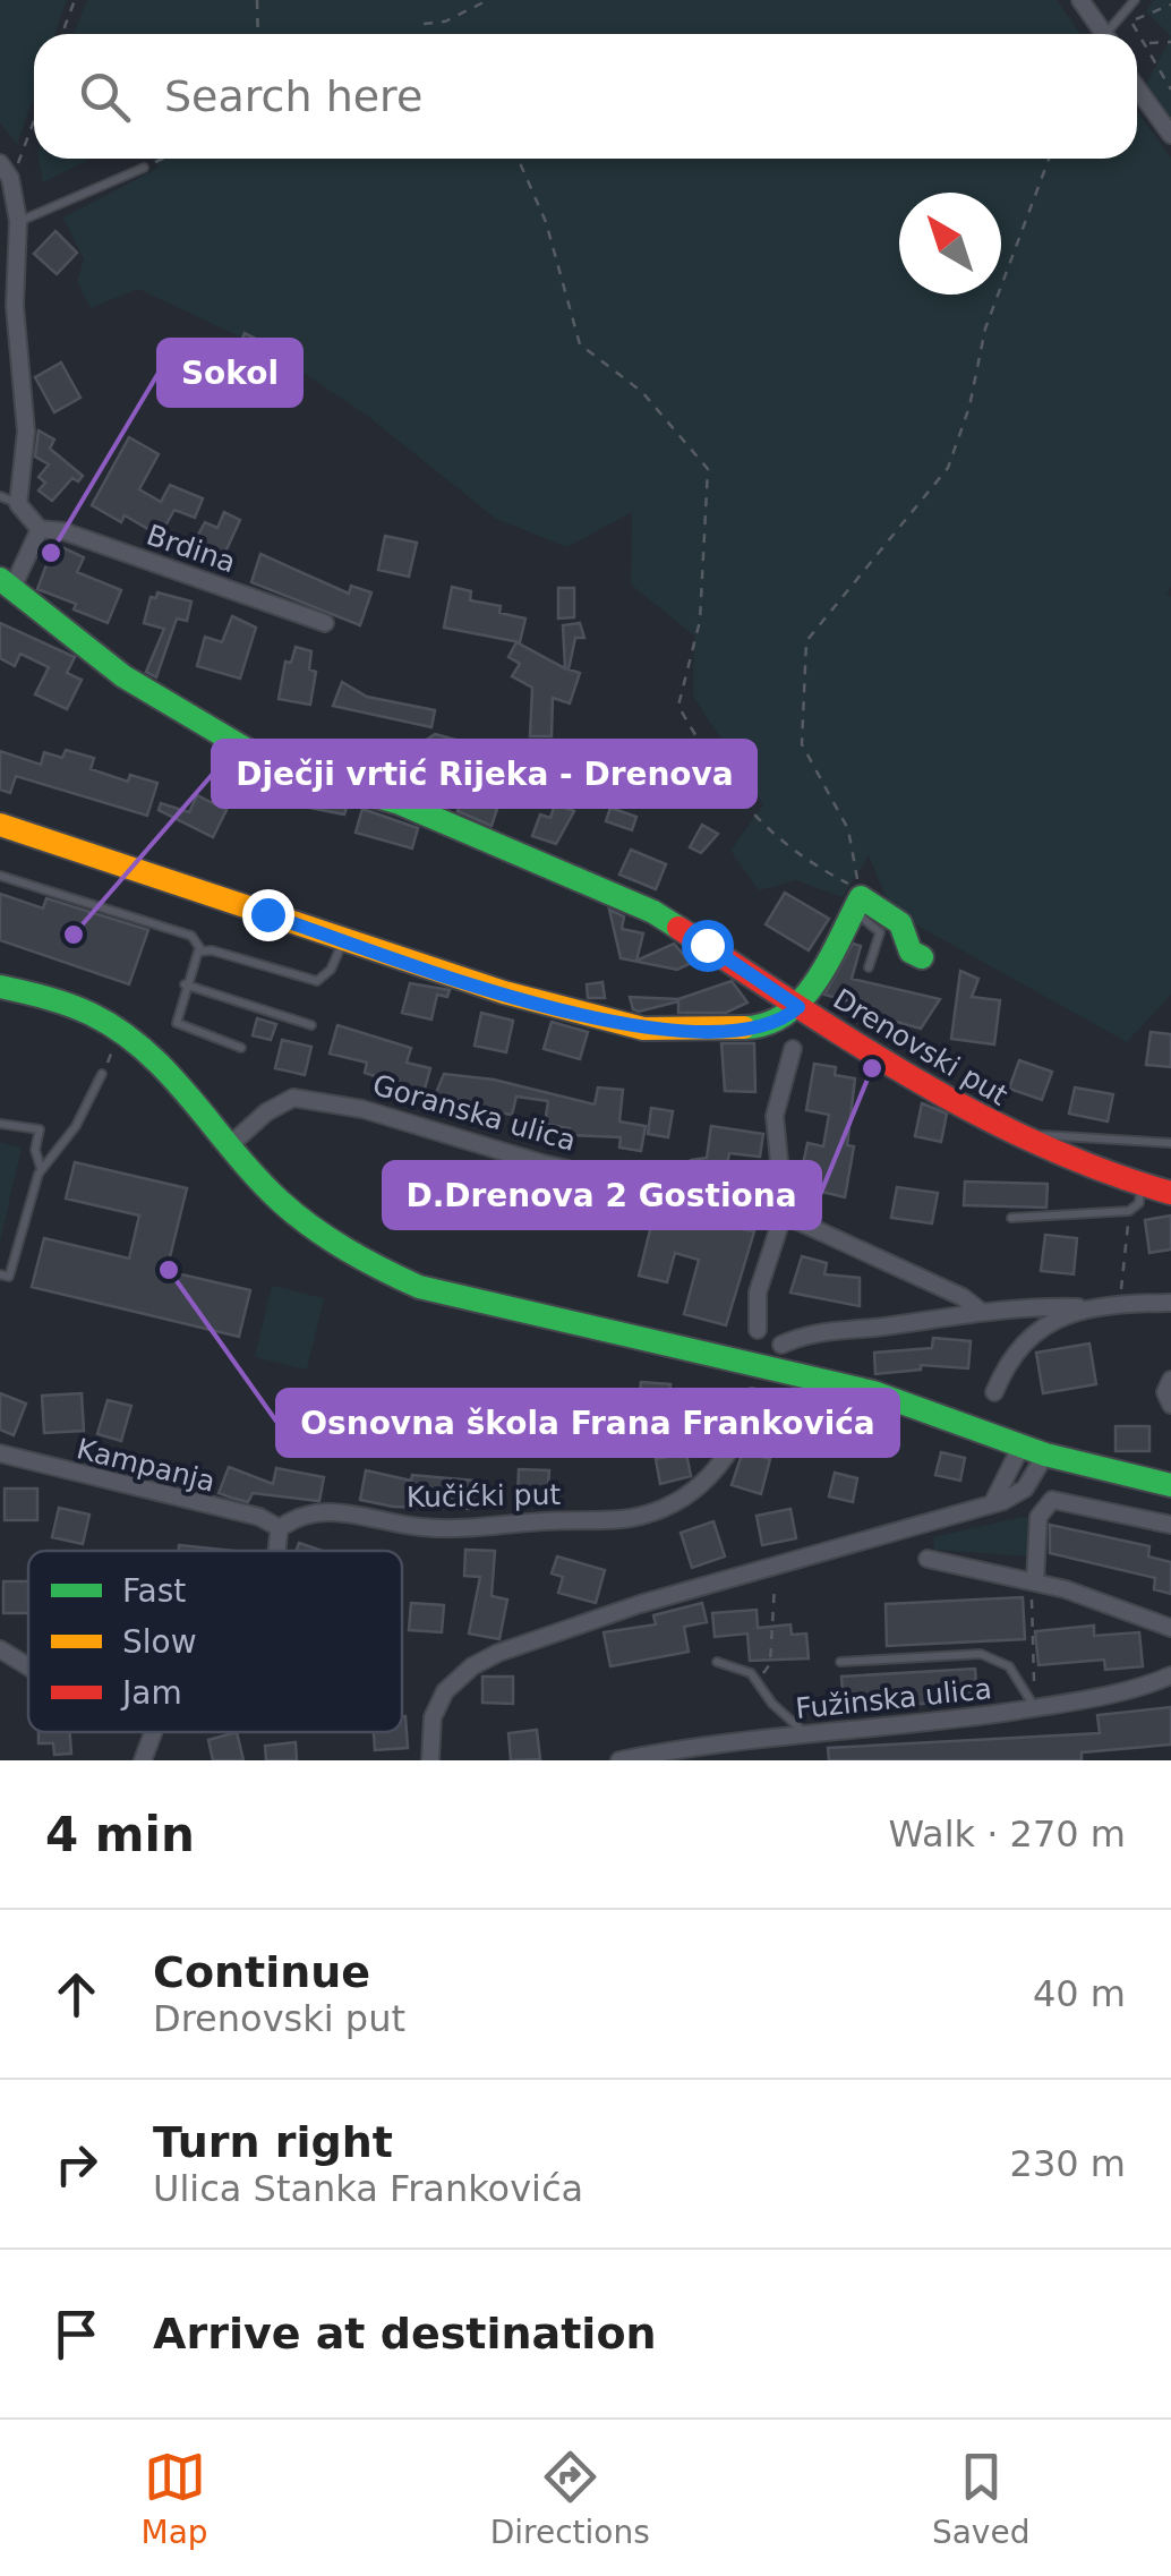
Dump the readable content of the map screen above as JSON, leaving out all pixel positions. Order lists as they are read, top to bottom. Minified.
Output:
{"streets":{"street":["Brdina","Drenovski put","Goranska ulica","Kampanja","Kučićki put","Fužinska ulica"]},"crossings":[["Kampanja","Kučićki put"]],"places":["Sokol","Dječji vrtić Rijeka - Drenova","D.Drenova 2 Gostiona","Osnovna škola Frana Frankovića"],"legend":["Fast","Slow","Jam"],"north":"top left","page":{"search":"Search here","heading":["4 min","Walk · 270 m"],"list":[["Continue","Drenovski put","40 m"],["Turn right","Ulica Stanka Frankovića","230 m"],"Arrive at destination"],"nav":["Map","Directions","Saved"]}}
